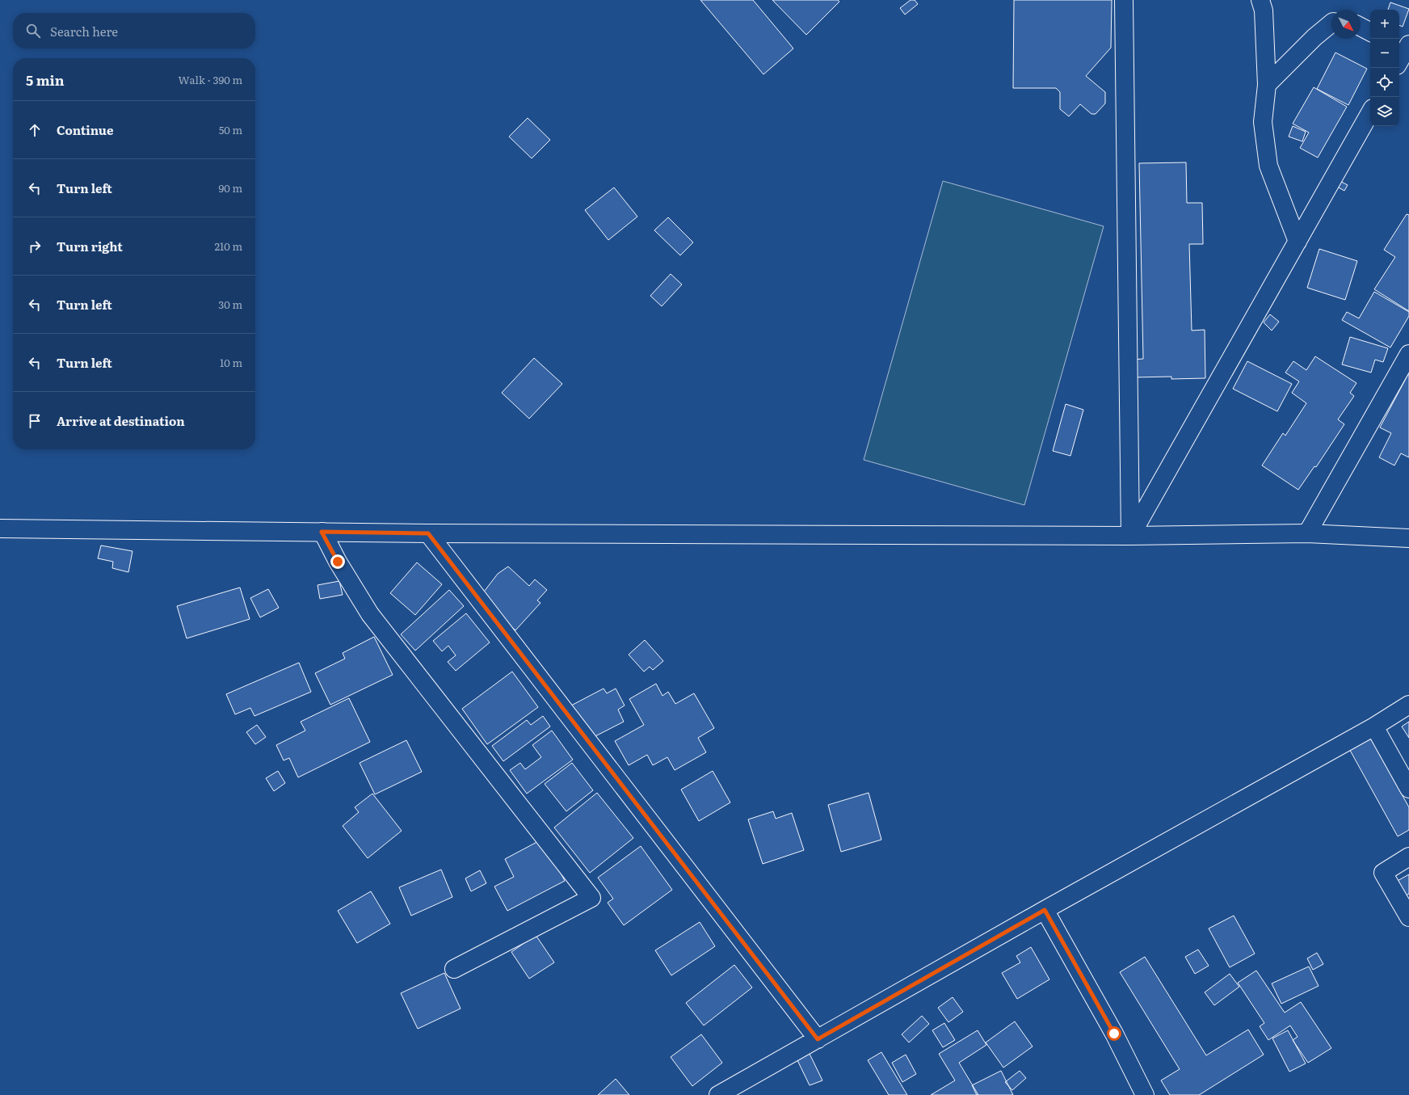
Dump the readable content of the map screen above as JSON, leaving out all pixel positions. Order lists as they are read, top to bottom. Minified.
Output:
{"north":"bottom right","page":{"map_buttons":["+","−"],"search":"Search here","heading":["5 min","Walk · 390 m"],"list":[["Continue","50 m"],["Turn left","90 m"],["Turn right","210 m"],["Turn left","30 m"],["Turn left","10 m"],"Arrive at destination"]}}
